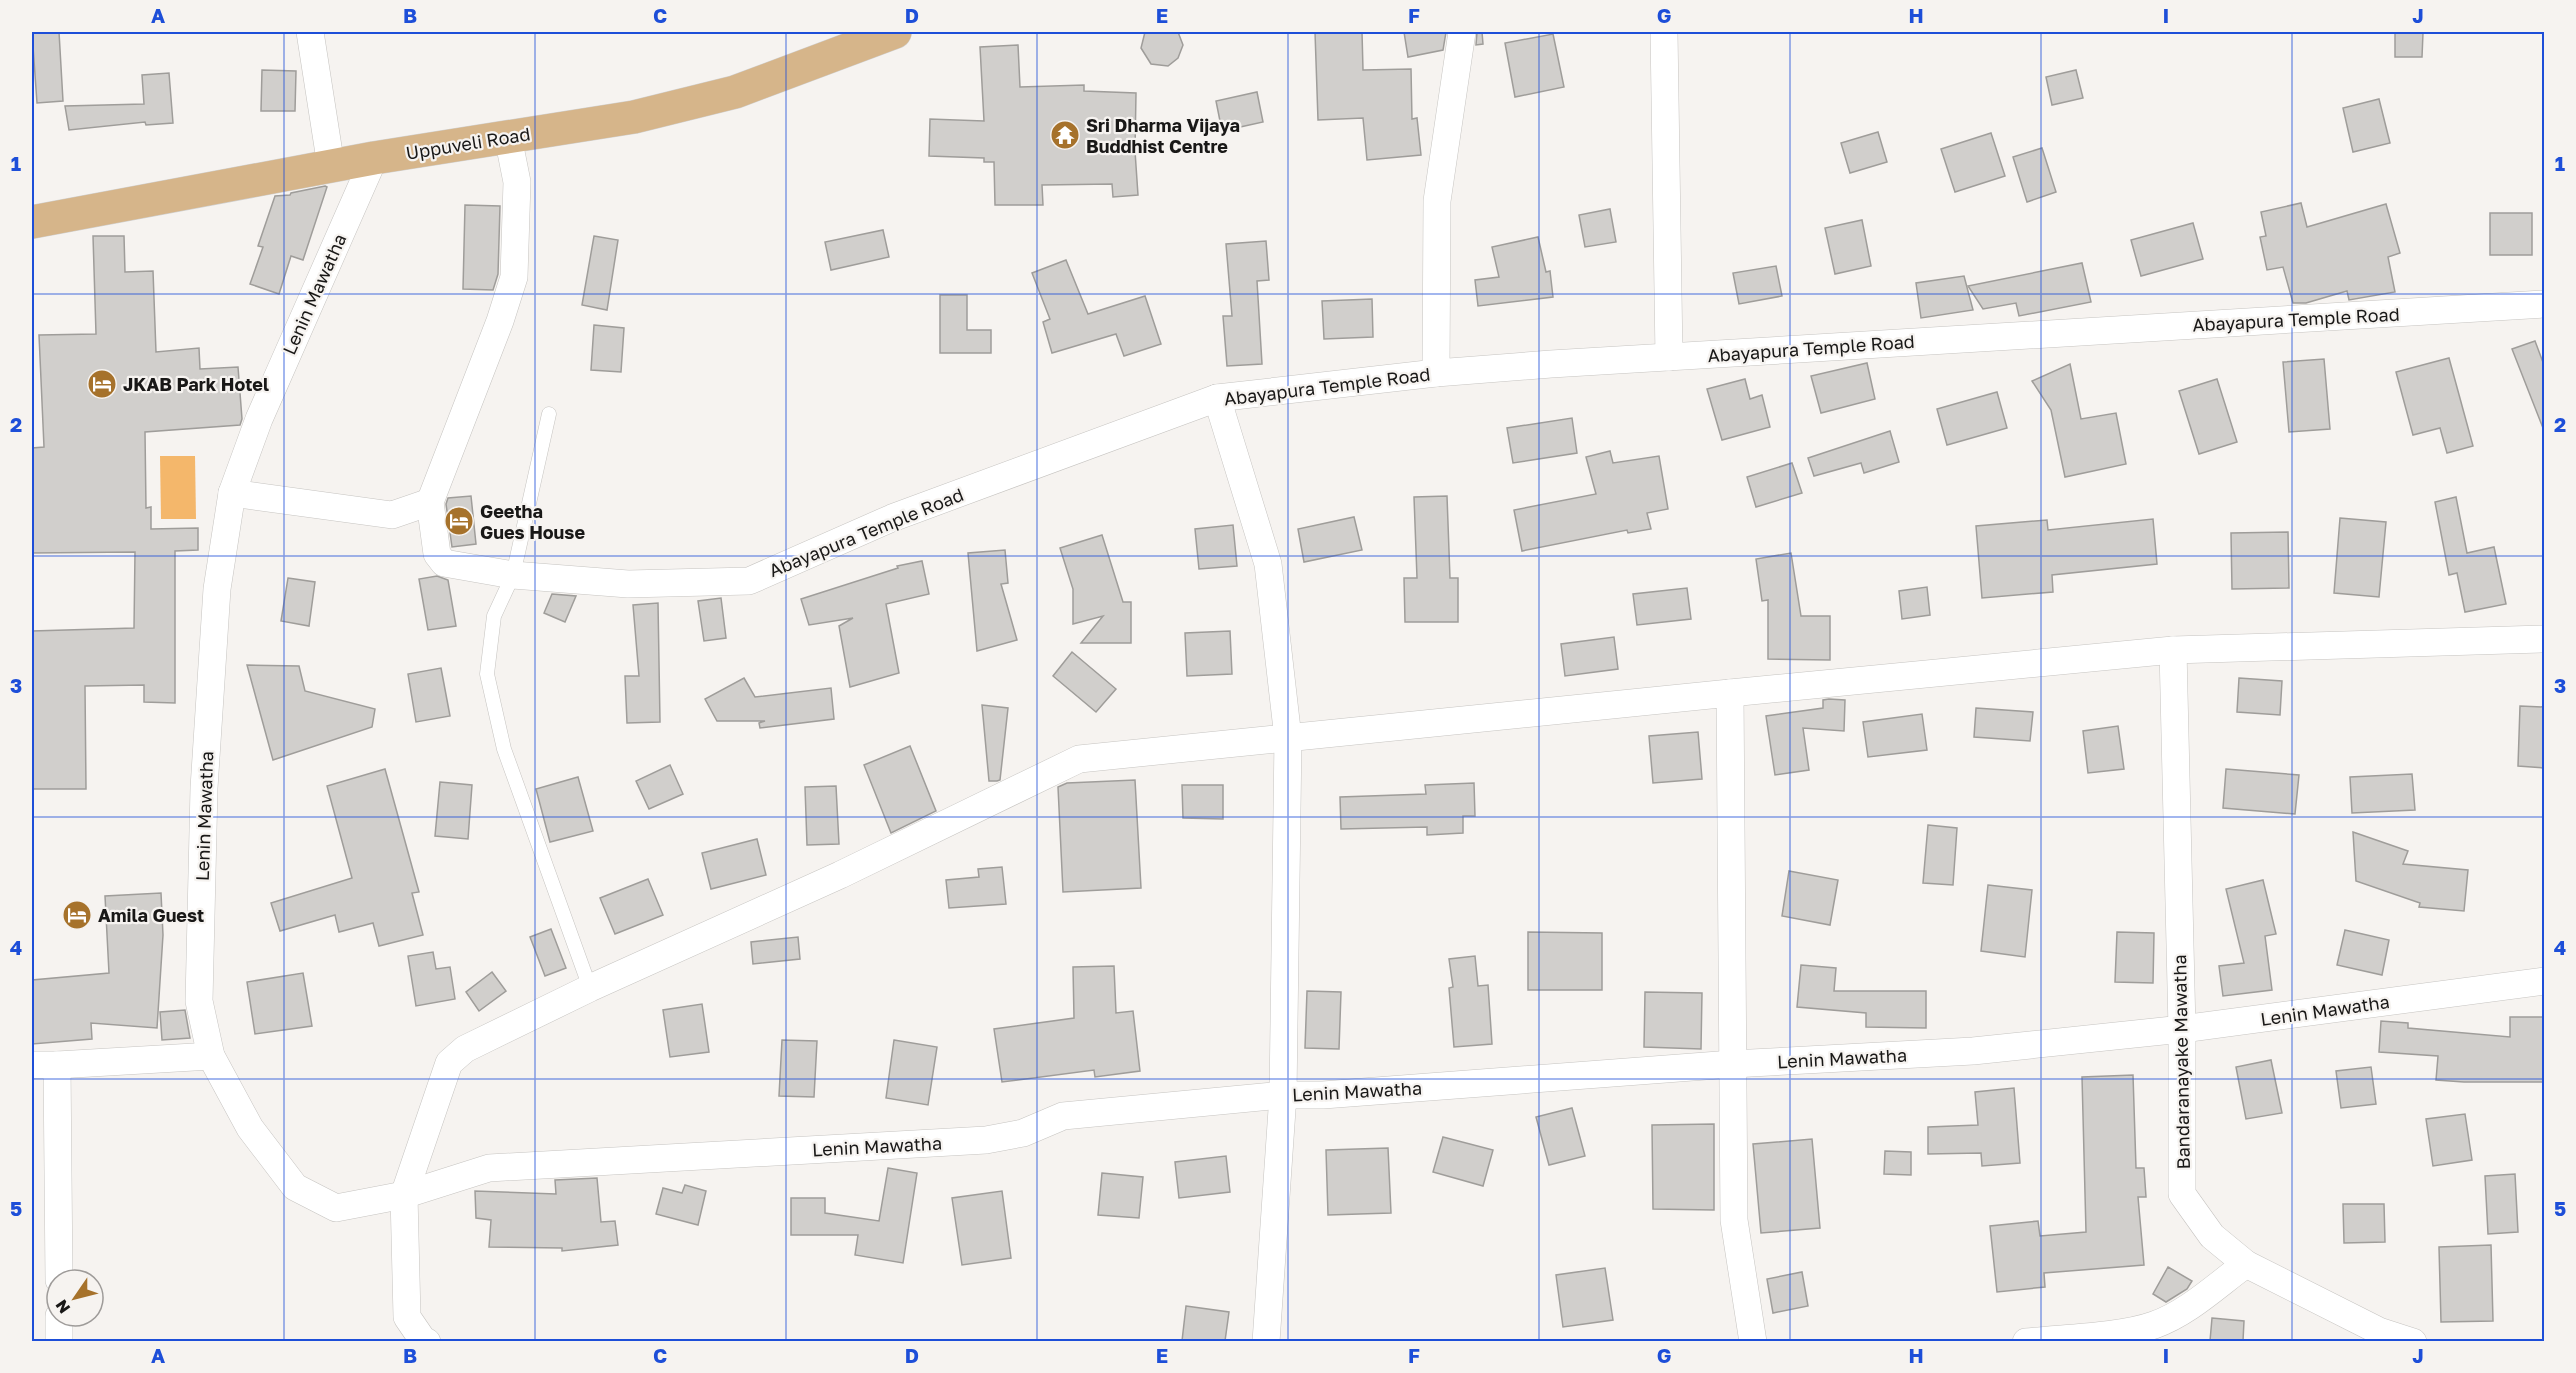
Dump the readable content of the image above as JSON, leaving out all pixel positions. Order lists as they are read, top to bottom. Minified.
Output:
{"streets":{"main road":["Uppuveli Road"],"street":["Lenin Mawatha","Abayapura Temple Road","Bandaranayake Mawatha"]},"crossings":[["Uppuveli Road","Lenin Mawatha"],["Uppuveli Road","Abayapura Temple Road"],["Lenin Mawatha","Bandaranayake Mawatha"]],"places":{"temple":["Sri Dharma Vijaya Buddhist Centre"],"hotel":["JKAB Park Hotel","Geetha Gues House","Amila Guest"]},"north":"bottom left","grid":{"columns":["A","B","C","D","E","F","G","H","I","J"],"rows":["1","2","3","4","5"]}}
